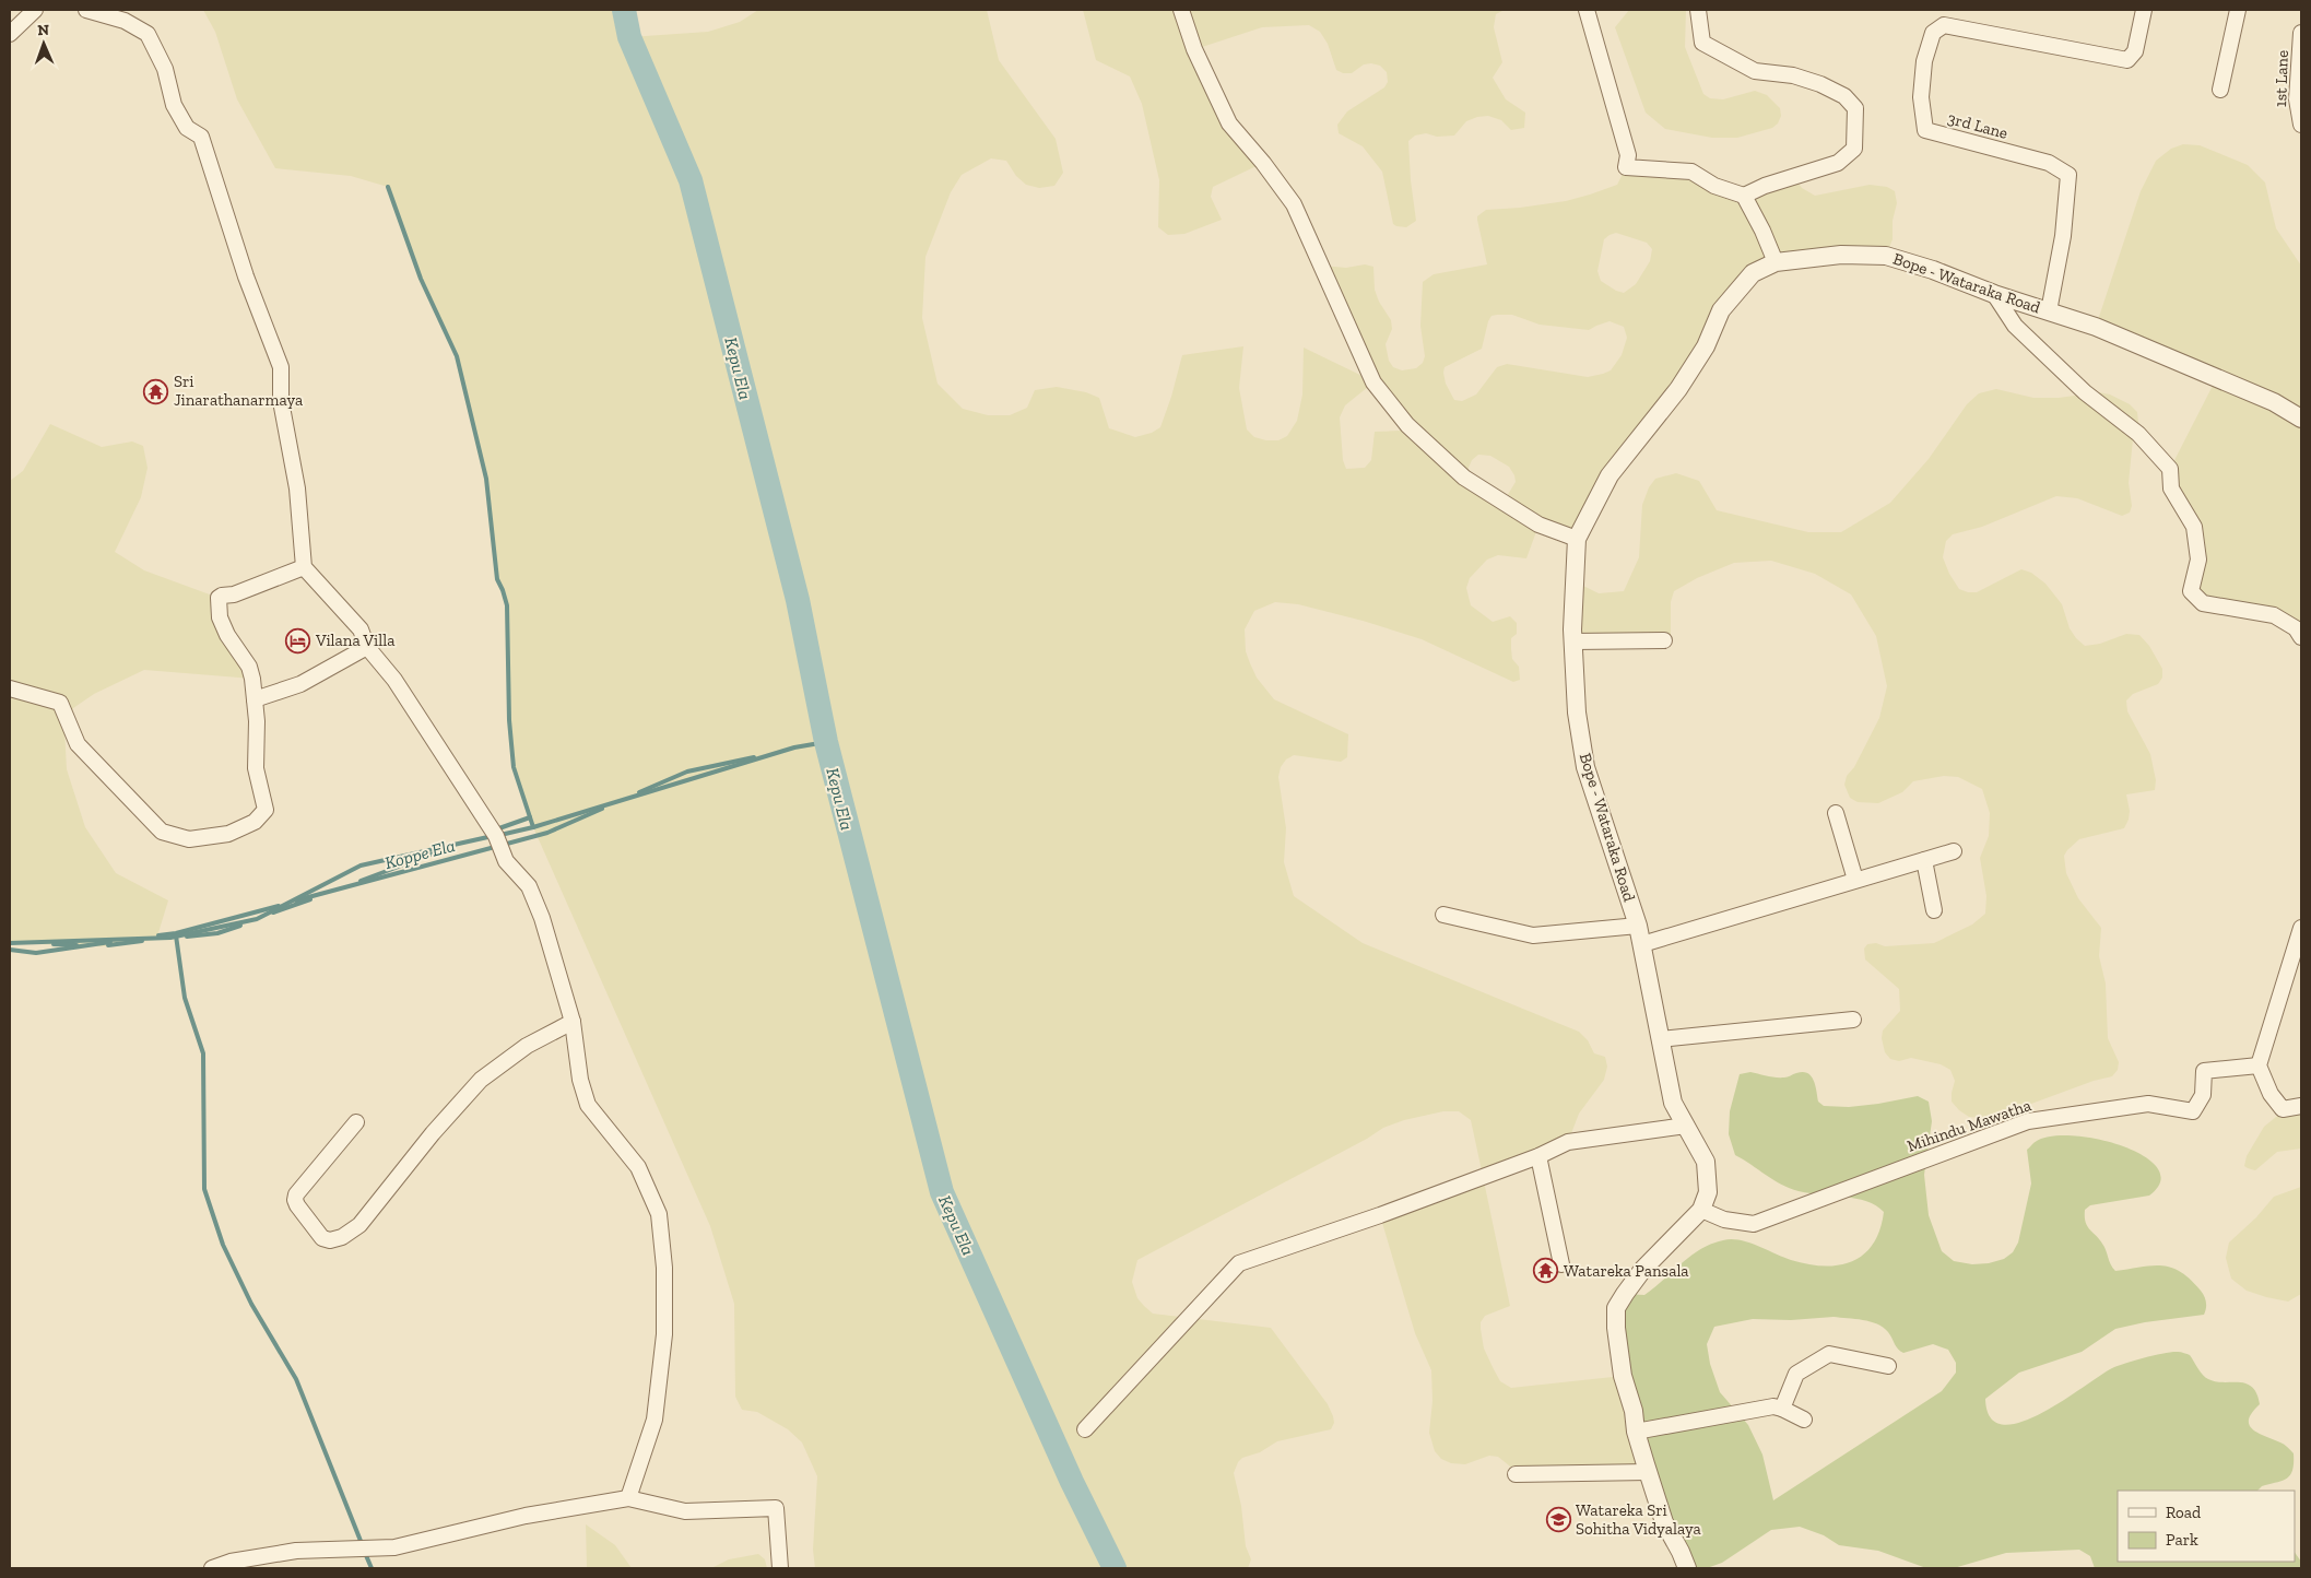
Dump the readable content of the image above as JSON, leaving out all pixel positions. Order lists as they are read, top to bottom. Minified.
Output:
{"streets":{"street":["1st Lane","3rd Lane","Bope - Wataraka Road","Mihindu Mawatha"]},"crossings":[["3rd Lane","Bope - Wataraka Road"],["Bope - Wataraka Road","Mihindu Mawatha"]],"water":["Kepu Ela","Koppe Ela"],"places":{"temple":["Sri Jinarathanarmaya","Watareka Pansala"],"hotel":["Vilana Villa"],"school or university":["Watareka Sri Sohitha Vidyalaya"]},"legend":["Road","Park"],"north":"top"}
